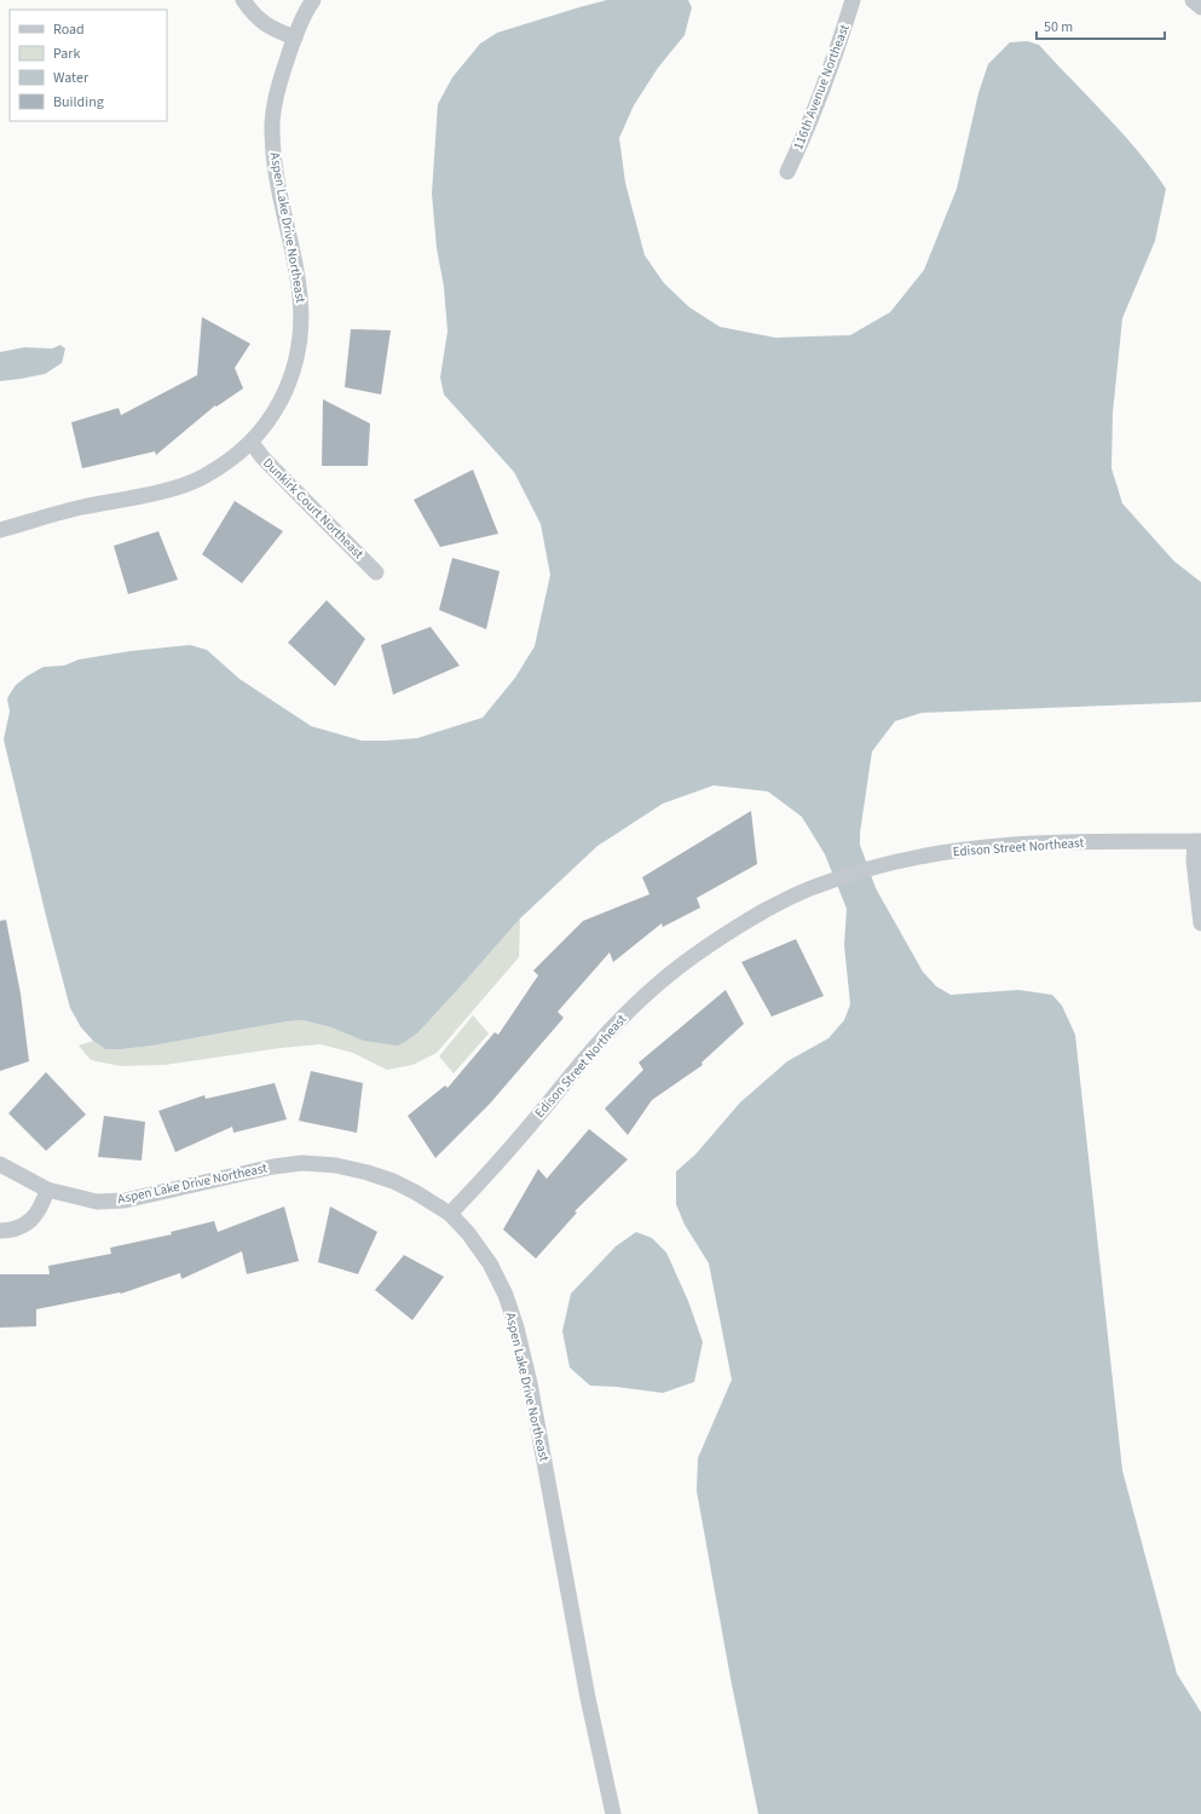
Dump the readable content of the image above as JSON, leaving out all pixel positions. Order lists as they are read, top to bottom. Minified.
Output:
{"streets":{"street":["116th Avenue Northeast","Aspen Lake Drive Northeast","Dunkirk Court Northeast","Edison Street Northeast"]},"crossings":[["Aspen Lake Drive Northeast","Dunkirk Court Northeast"],["Aspen Lake Drive Northeast","Edison Street Northeast"]],"legend":["Road","Park","Water","Building"],"scale_bar":"50 m"}
